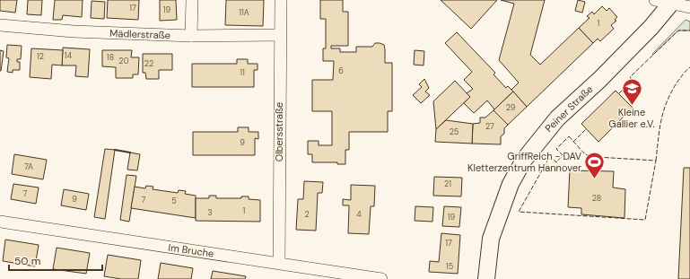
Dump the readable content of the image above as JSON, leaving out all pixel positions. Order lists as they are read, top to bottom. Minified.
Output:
{"streets":{"street":["Mädlerstraße","Peiner Straße","Olbersstraße","Im Bruche"]},"crossings":[["Mädlerstraße","Olbersstraße"],["Olbersstraße","Im Bruche"]],"places":{"school or university":["Kleine Gallier e.V."],"sports":["GriffReich - DAV Kletterzentrum Hannover"]},"house_numbers":["17","19","11A","1","14","12","18","20","22","6","11","29","27","25","9","7A","21","7","28","9","7","5","1","3","2","4","19","17","15"],"scale_bar":"50 m"}
